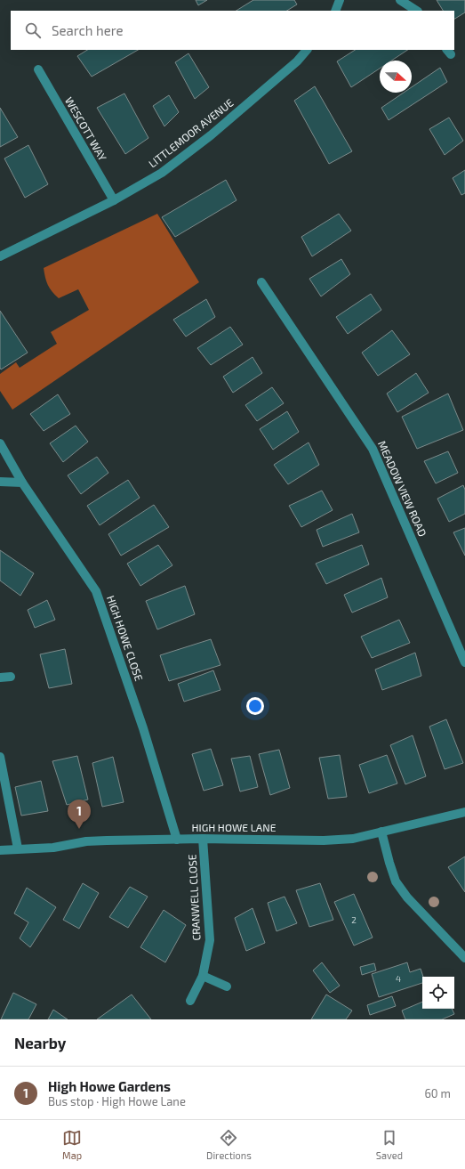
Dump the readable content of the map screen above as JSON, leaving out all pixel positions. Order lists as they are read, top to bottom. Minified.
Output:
{"streets":{"street":["WESCOTT WAY","LITTLEMOOR AVENUE","MEADOW VIEW ROAD","HIGH HOWE CLOSE","HIGH HOWE LANE","CRANWELL CLOSE"]},"crossings":[["WESCOTT WAY","LITTLEMOOR AVENUE"],["HIGH HOWE CLOSE","HIGH HOWE LANE"],["HIGH HOWE LANE","CRANWELL CLOSE"]],"house_numbers":["2","4"],"north":"right","page":{"search":"Search here","pins":"1","heading":"Nearby","list":[{"mark":"1","name":"High Howe Gardens","note":"Bus stop · High Howe Lane","value":"60 m"}],"nav":["Map","Directions","Saved"]}}
